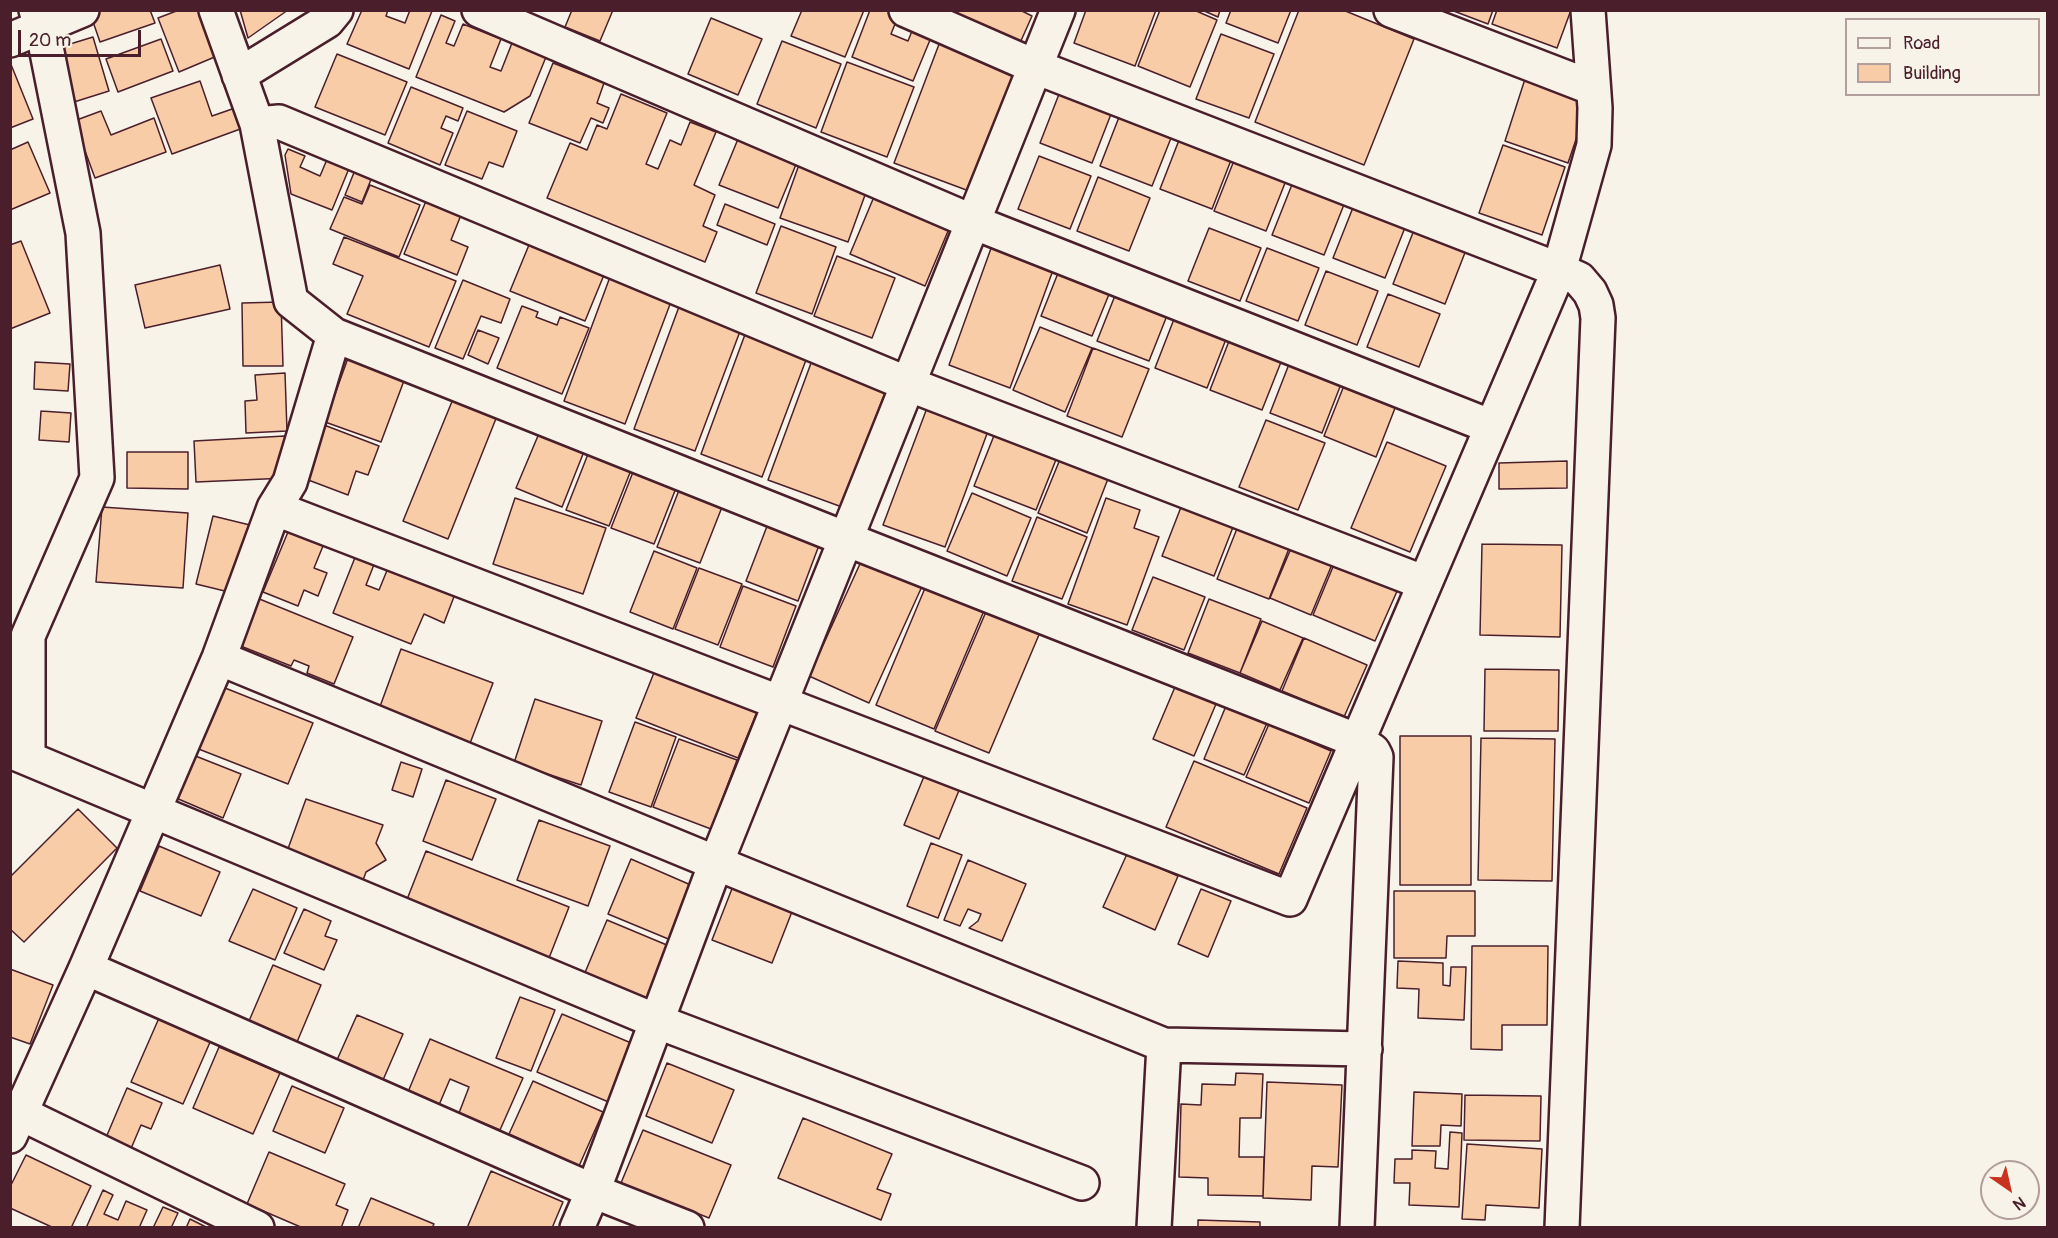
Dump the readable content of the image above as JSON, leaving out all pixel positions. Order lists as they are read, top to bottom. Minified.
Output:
{"legend":["Road","Building"],"scale_bar":"20 m","north":"bottom right"}
